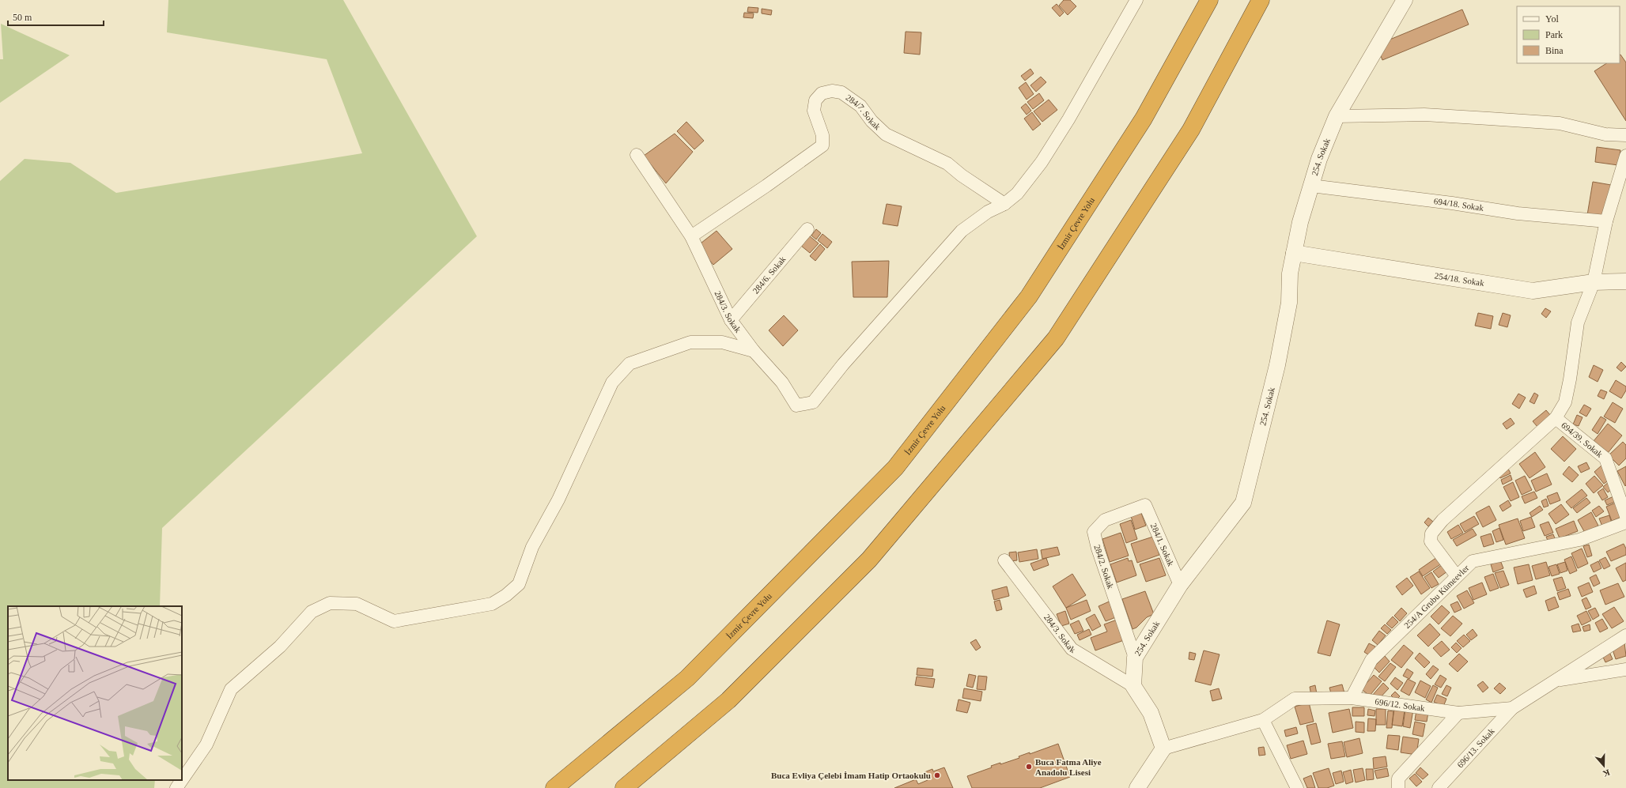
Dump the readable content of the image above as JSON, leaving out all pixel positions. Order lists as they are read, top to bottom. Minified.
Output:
{"streets":{"highway":["İzmir Çevre Yolu"],"street":["284/7. Sokak","254. Sokak","694/18. Sokak","284/6. Sokak","254/18. Sokak","284/3. Sokak","694/39. Sokak","284/1. Sokak","284/2. Sokak","254/A Grubu Kümeevler","696/12. Sokak","696/13. Sokak"]},"crossings":[["284/7. Sokak","284/3. Sokak"],["254. Sokak","694/18. Sokak"],["254. Sokak","254/18. Sokak"],["254. Sokak","284/3. Sokak"],["254. Sokak","284/1. Sokak"],["254. Sokak","284/2. Sokak"],["284/6. Sokak","284/3. Sokak"],["284/1. Sokak","284/2. Sokak"],["254/A Grubu Kümeevler","696/12. Sokak"],["696/12. Sokak","696/13. Sokak"]],"places":["Buca Fatma Aliye Anadolu Lisesi","Buca Evliya Çelebi İmam Hatip Ortaokulu"],"legend":["Yol","Park","Bina"],"scale_bar":"50 m","north":"bottom"}
